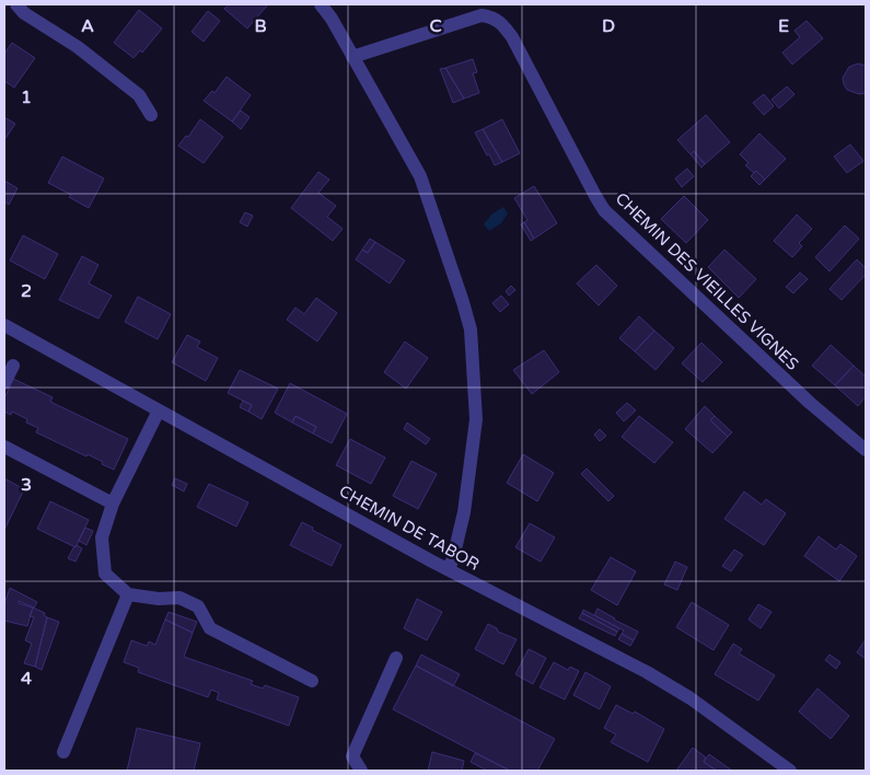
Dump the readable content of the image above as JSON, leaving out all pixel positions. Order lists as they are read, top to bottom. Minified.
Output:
{"streets":{"street":["CHEMIN DES VIEILLES VIGNES","CHEMIN DE TABOR"]},"grid":{"columns":["A","B","C","D","E"],"rows":["1","2","3","4"]}}
